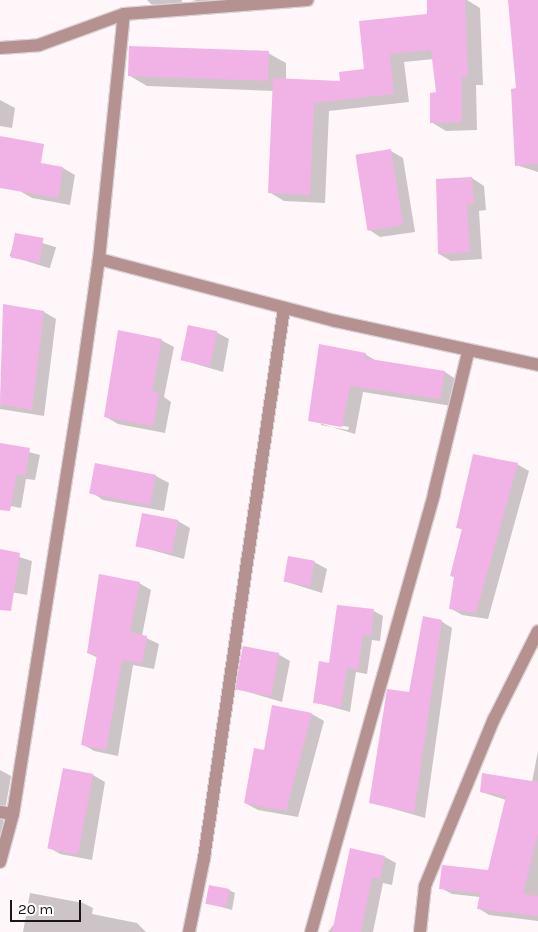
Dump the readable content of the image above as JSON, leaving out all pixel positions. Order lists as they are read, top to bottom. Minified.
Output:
{"scale_bar":"20 m"}
